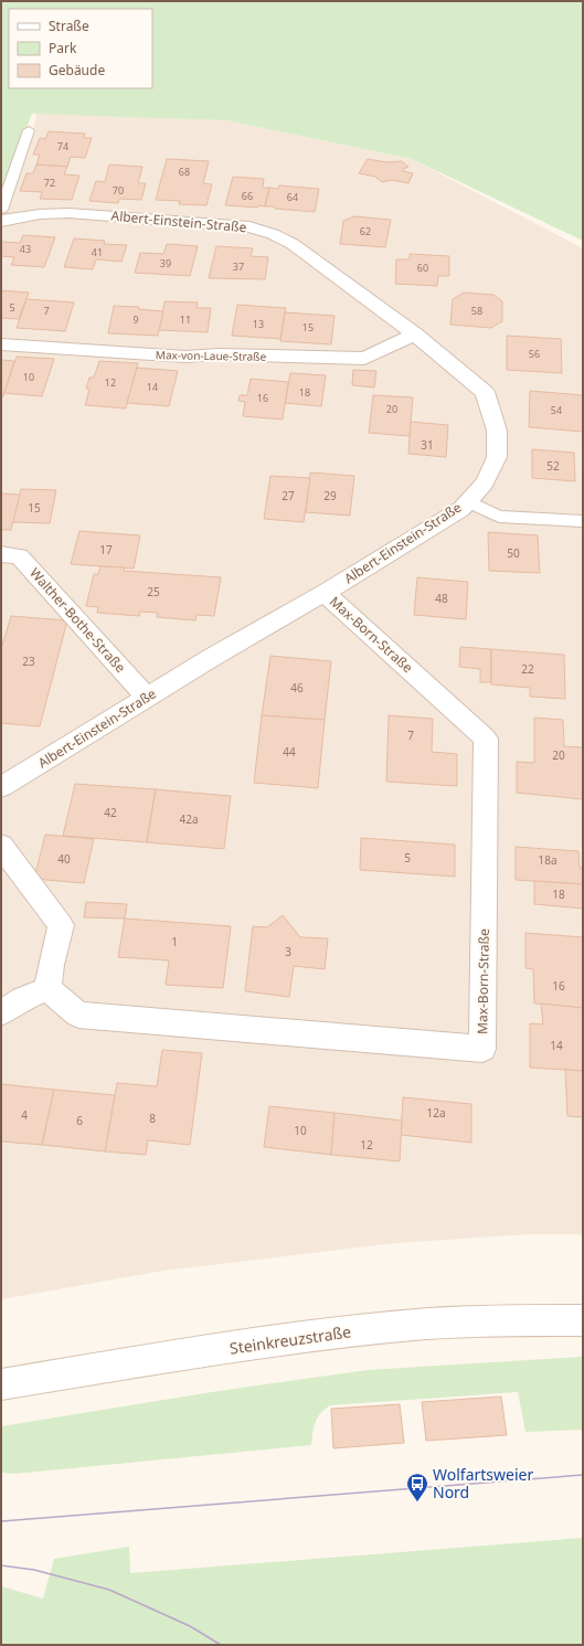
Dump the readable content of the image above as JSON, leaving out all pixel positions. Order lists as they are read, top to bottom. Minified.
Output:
{"streets":{"street":["Albert-Einstein-Straße","Max-von-Laue-Straße","Walther-Bothe-Straße","Max-Born-Straße","Steinkreuzstraße"]},"crossings":[["Albert-Einstein-Straße","Max-von-Laue-Straße"],["Albert-Einstein-Straße","Walther-Bothe-Straße"],["Albert-Einstein-Straße","Max-Born-Straße"]],"places":{"bus stop":["Wolfartsweier Nord"]},"house_numbers":["74","68","72","70","66","64","62","43","41","39","37","60","5","7","58","9","11","13","15","56","10","12","14","18","16","20","54","31","52","27","29","15","17","50","25","48","23","22","46","7","44","20","42","42a","5","40","18a","18","1","3","16","14","12a","4","8","6","10","12"],"legend":["Straße","Park","Gebäude"]}
